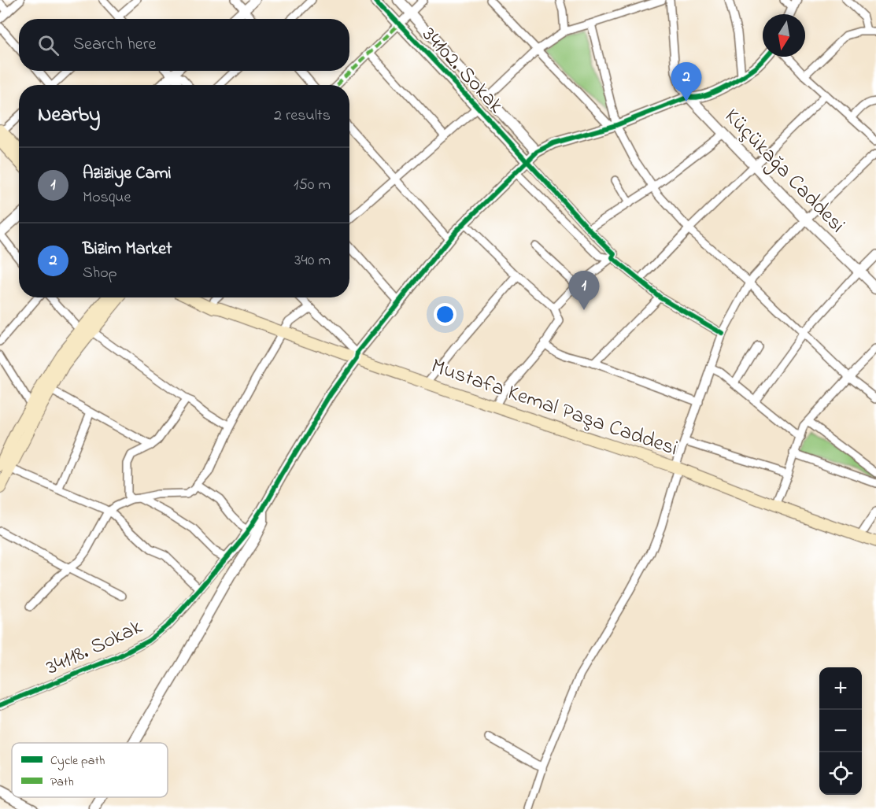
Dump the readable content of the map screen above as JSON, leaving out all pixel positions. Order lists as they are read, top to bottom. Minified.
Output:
{"streets":{"main road":["Mustafa Kemal Paşa Caddesi"],"street":["34102. Sokak","Küçükağa Caddesi","34118. Sokak"]},"legend":["Cycle path","Path"],"north":"bottom","page":{"search":"Search here","pins":["2","1"],"heading":["Nearby","2 results"],"list":[{"mark":"1","name":"Aziziye Cami","note":"Mosque","value":"150 m"},{"mark":"2","name":"Bizim Market","note":"Shop","value":"340 m"}],"map_buttons":["+","−"]}}
